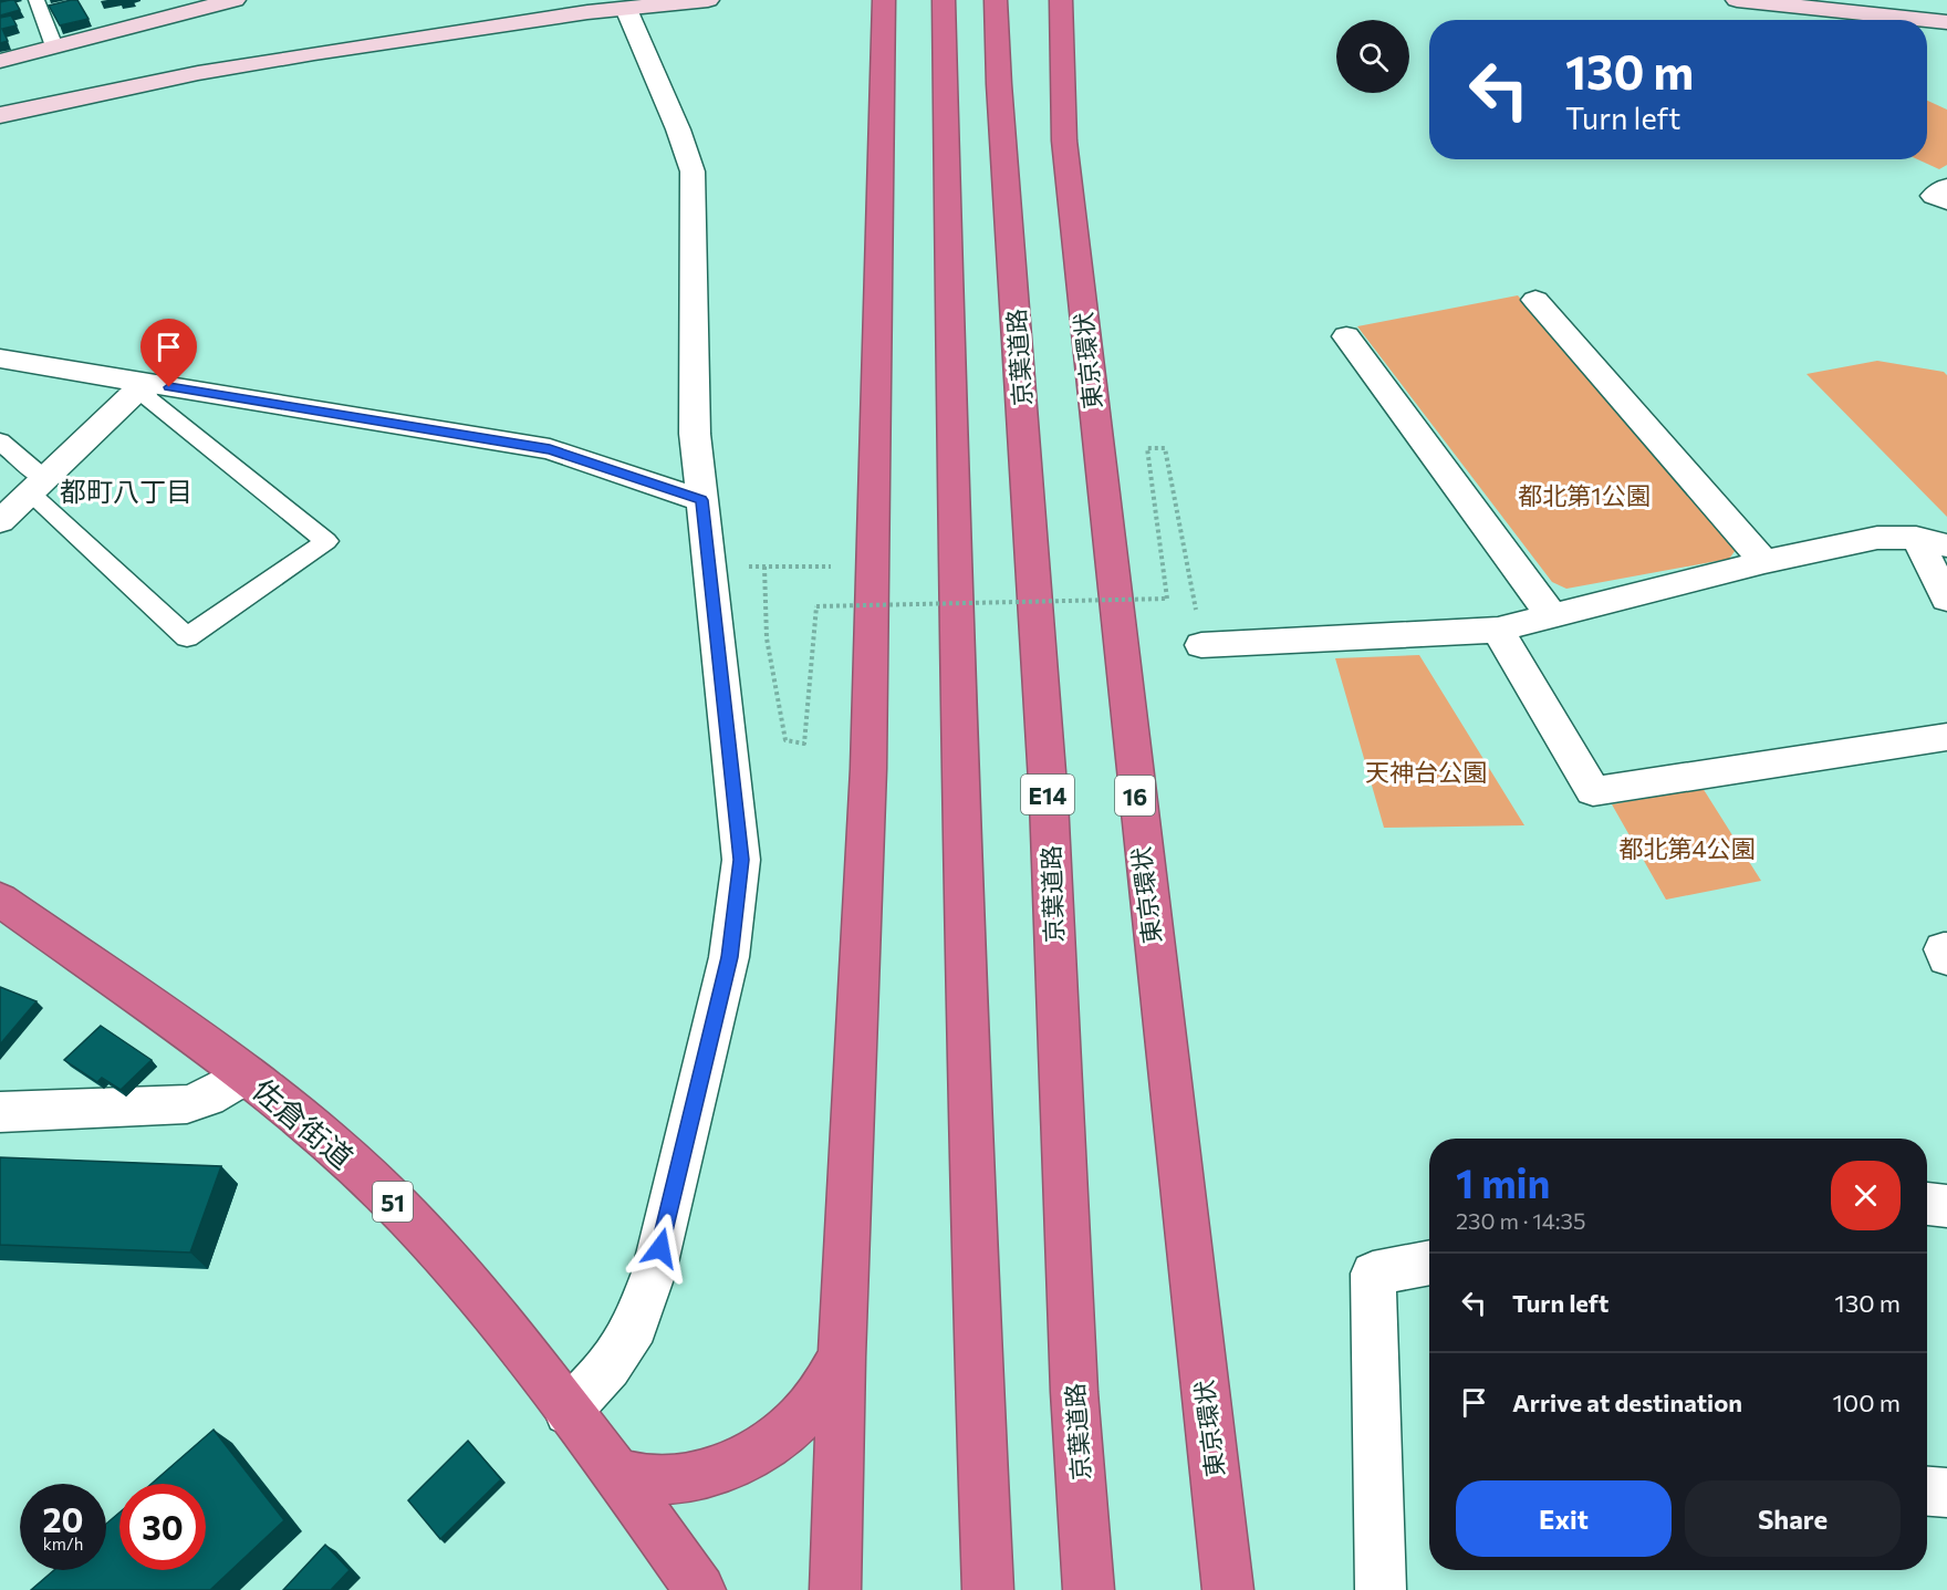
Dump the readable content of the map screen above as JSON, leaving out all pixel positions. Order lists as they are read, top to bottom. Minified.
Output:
{"streets":{"highway":["京葉道路","東京環状","E14","16","佐倉街道","51"]},"districts":["都町八丁目"],"parks":["都北第1公園","天神台公園","都北第4公園"],"page":{"turn":["130 m","Turn left"],"heading":["1 min","230 m · 14:35"],"list":[{"name":"Turn left","value":"130 m"},{"name":"Arrive at destination","value":"100 m"}],"buttons":["Exit","Share"],"speed":"20 km/h","limit":"30"}}
